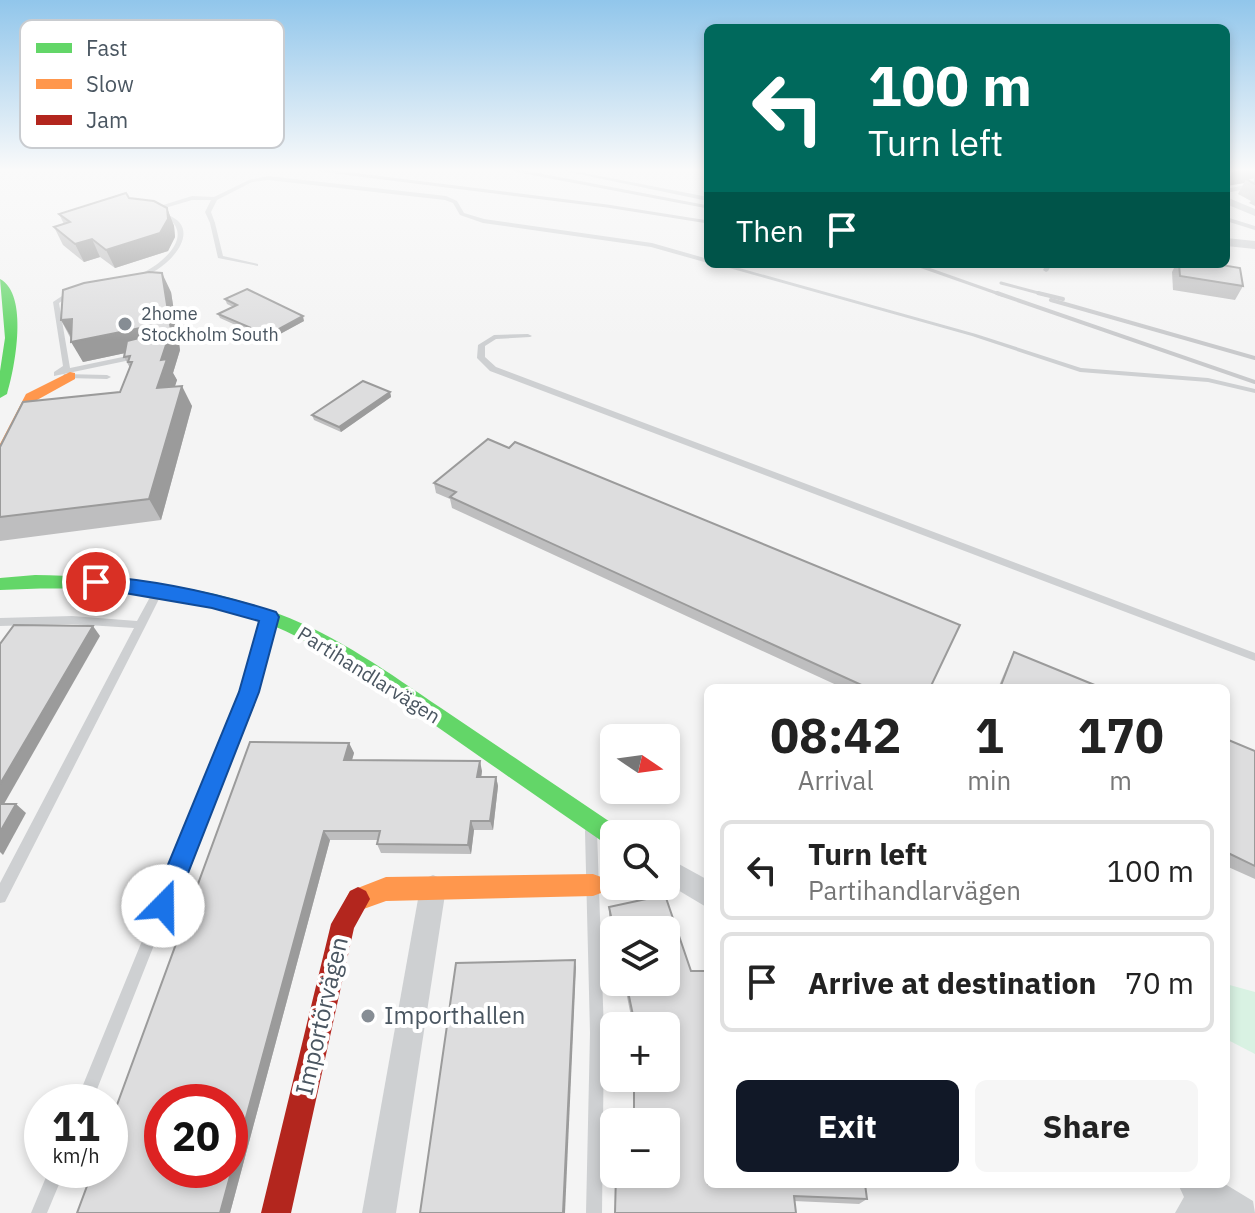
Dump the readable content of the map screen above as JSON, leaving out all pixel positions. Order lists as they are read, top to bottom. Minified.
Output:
{"streets":{"street":["Partihandlarvägen","Importörvägen"]},"places":["2home Stockholm South","Importhallen"],"legend":["Fast","Slow","Jam"],"north":"right","page":{"turn":["100 m","Turn left"],"then":"Then","eta":["08:42","Arrival","1","min","170","m"],"map_buttons":["+","−"],"list":[{"name":"Turn left","note":"Partihandlarvägen","value":"100 m"},{"name":"Arrive at destination","value":"70 m"}],"buttons":["Exit","Share"],"speed":"11 km/h","limit":"20"}}
